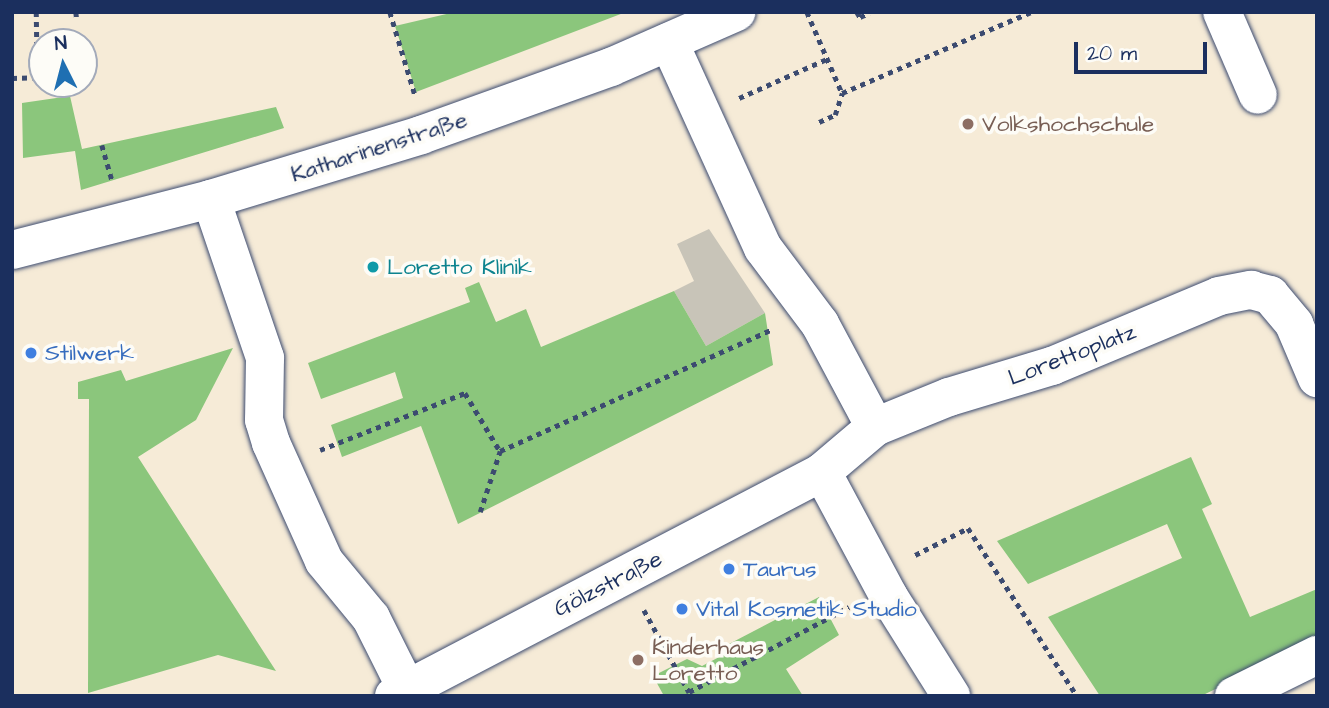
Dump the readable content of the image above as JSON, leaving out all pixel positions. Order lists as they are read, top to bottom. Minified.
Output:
{"streets":{"street":["Katharinenstraße","Lorettoplatz","Gölzstraße"]},"crossings":[["Lorettoplatz","Gölzstraße"]],"places":["Volkshochschule","Loretto Klinik","Stilwerk","Taurus","Vital Kosmetik Studio","Kinderhaus Loretto"],"scale_bar":"20 m","north":"top"}
